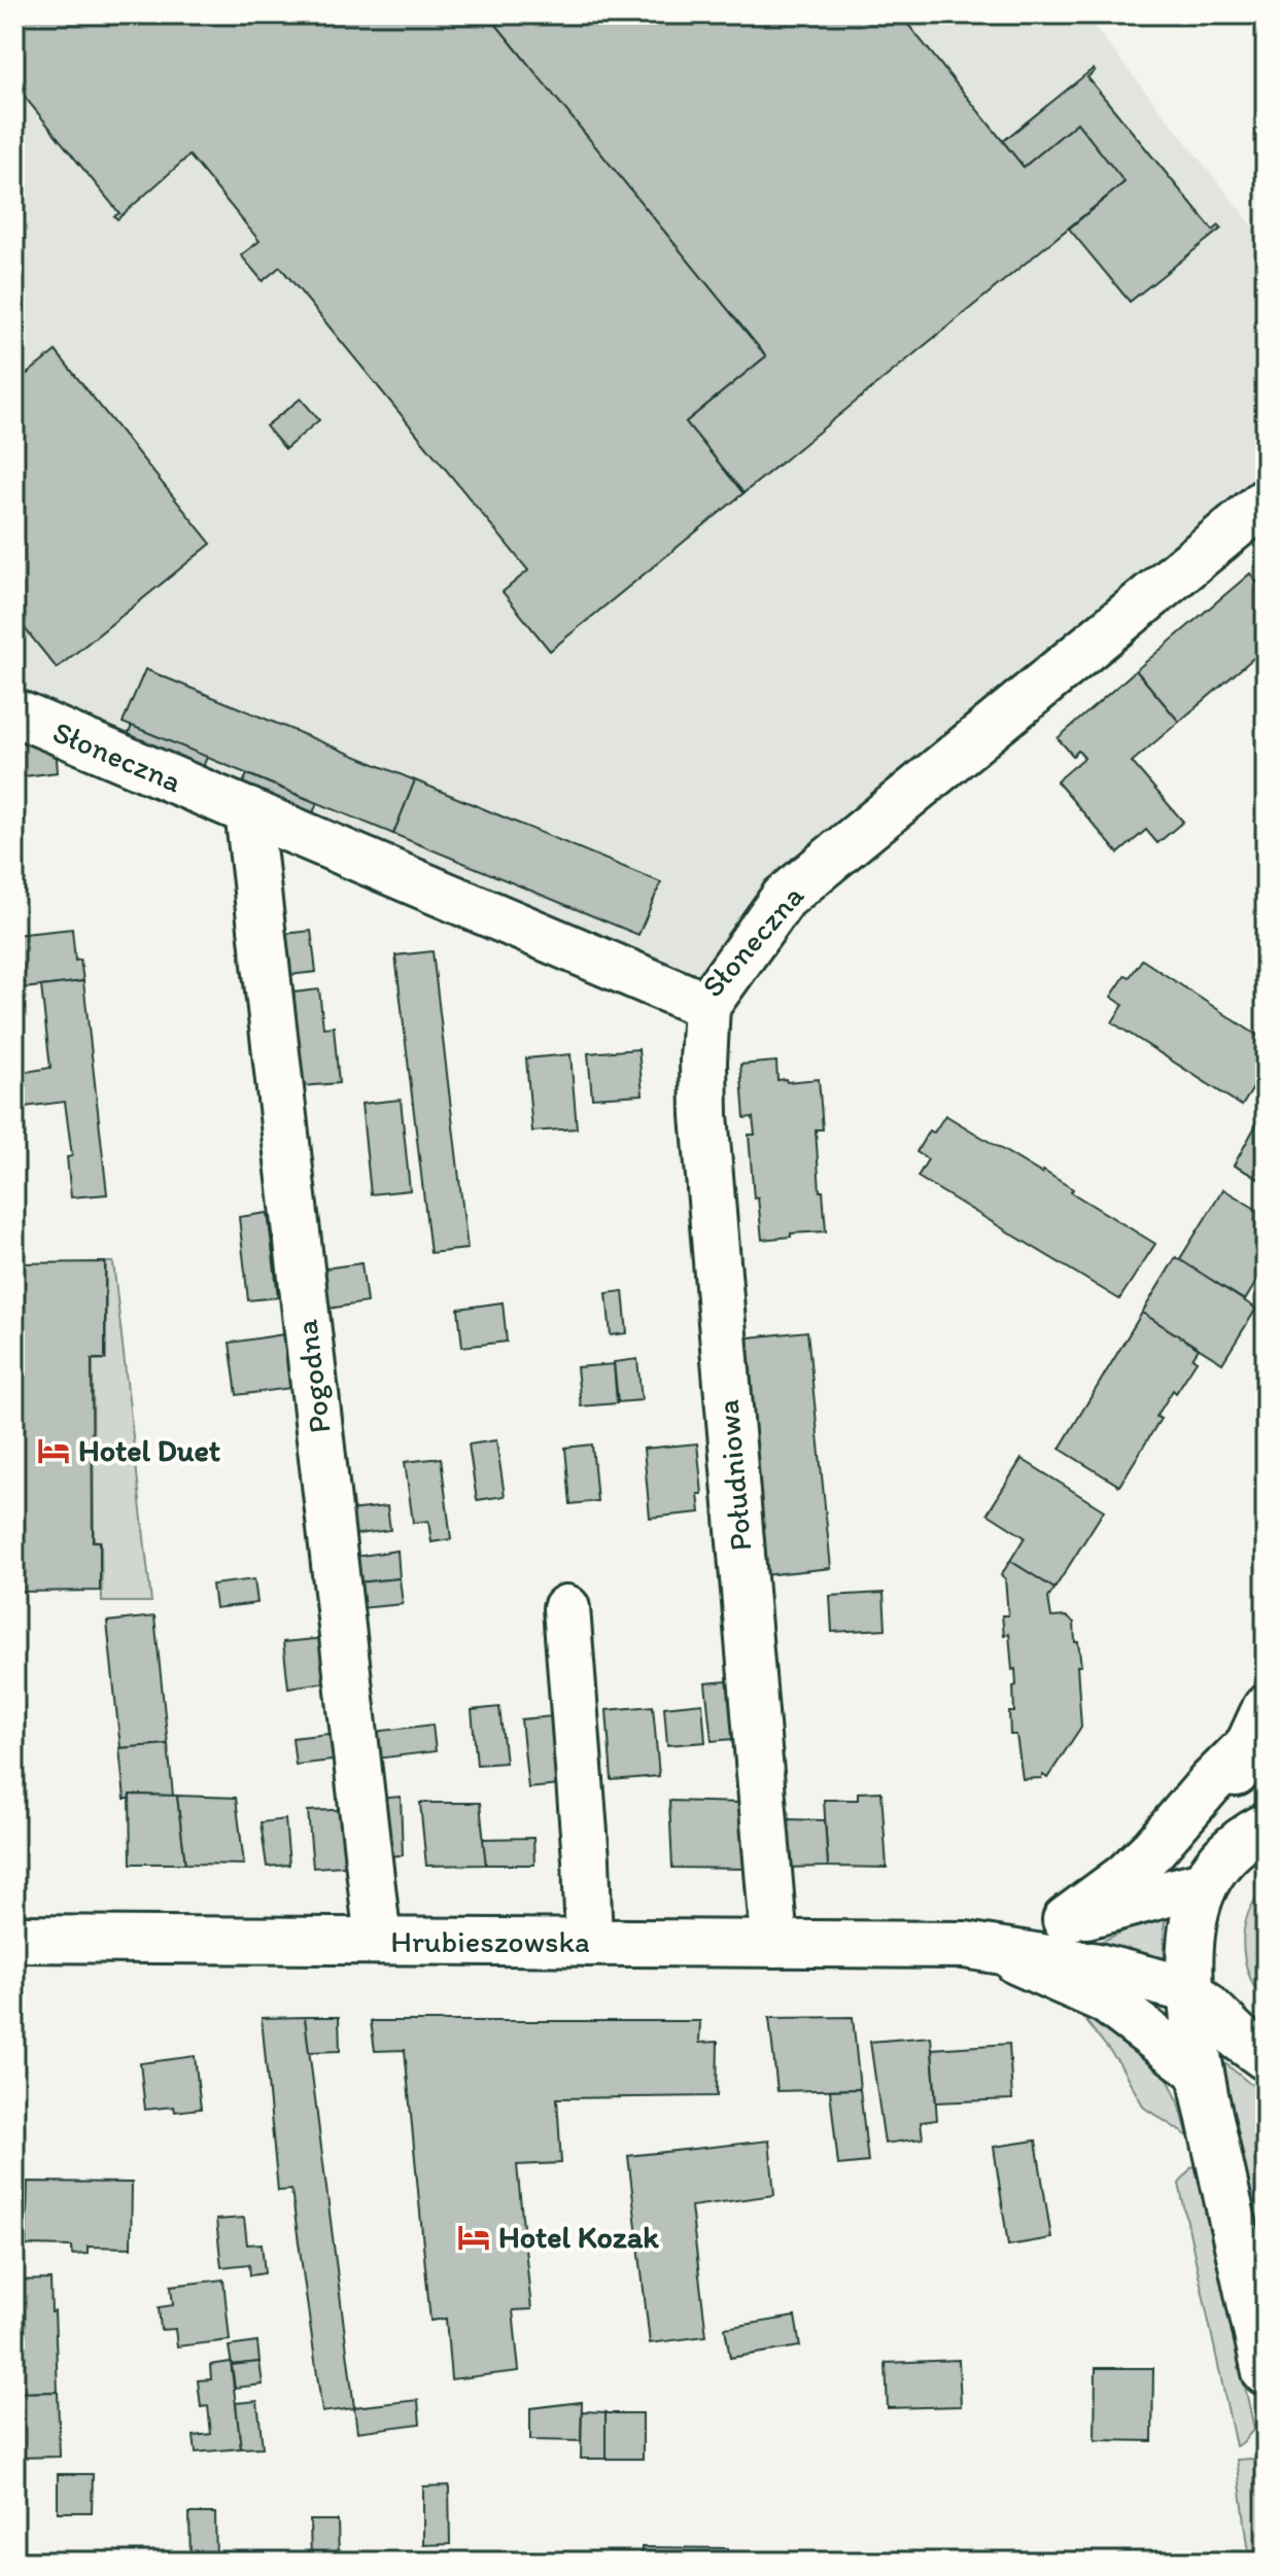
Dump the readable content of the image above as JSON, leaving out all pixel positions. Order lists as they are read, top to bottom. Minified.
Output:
{"streets":{"street":["Słoneczna","Pogodna","Południowa","Hrubieszowska"]},"crossings":[["Słoneczna","Pogodna"],["Słoneczna","Południowa"],["Pogodna","Hrubieszowska"],["Południowa","Hrubieszowska"]],"places":{"hotel":["Hotel Duet","Hotel Kozak"]}}
